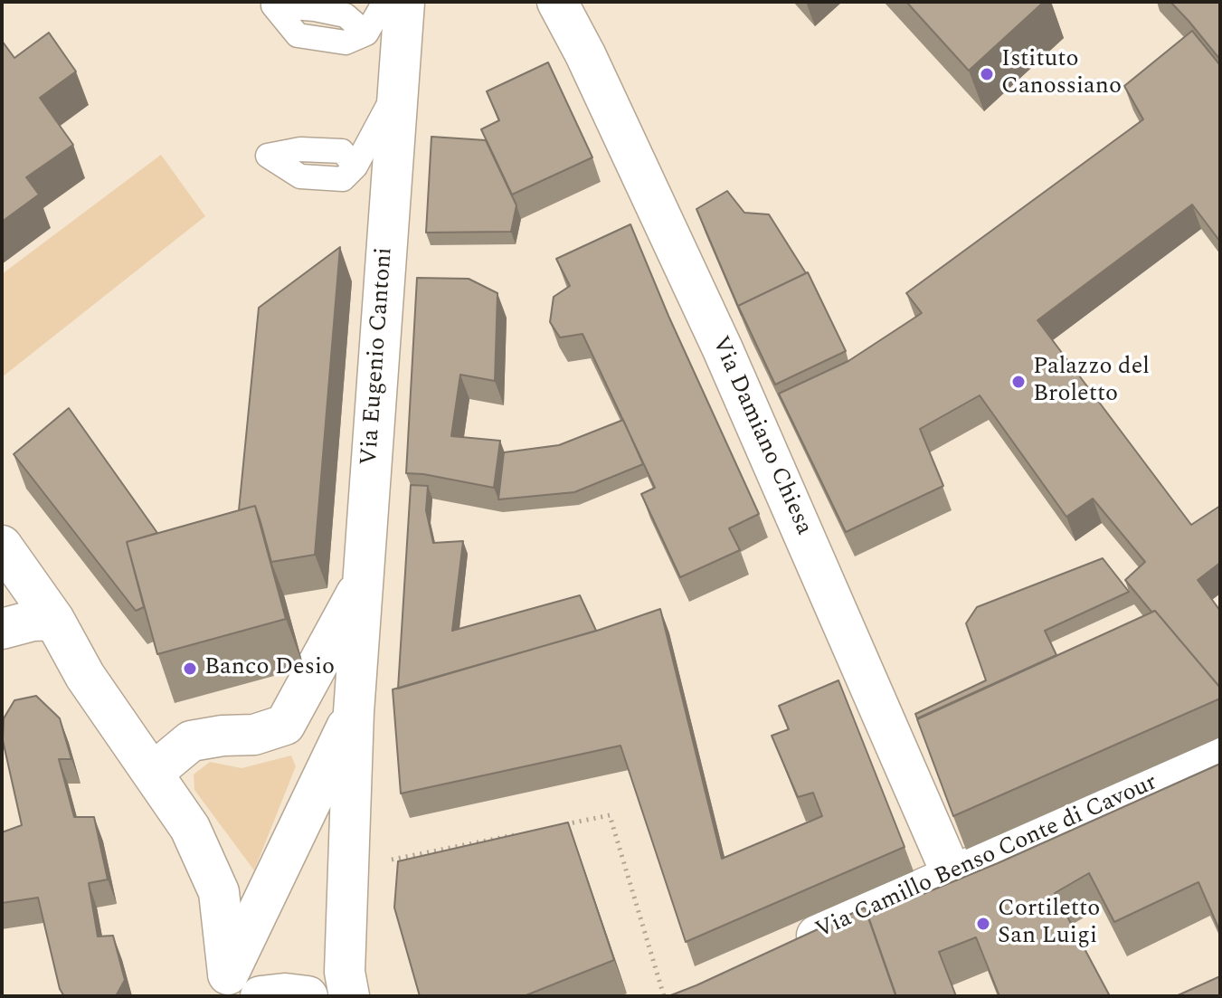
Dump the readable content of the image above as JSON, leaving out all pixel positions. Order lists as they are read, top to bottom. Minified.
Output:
{"streets":{"street":["Via Eugenio Cantoni","Via Damiano Chiesa","Via Camillo Benso Conte di Cavour"]},"crossings":[["Via Damiano Chiesa","Via Camillo Benso Conte di Cavour"]],"places":["Istituto Canossiano","Palazzo del Broletto","Banco Desio","Cortiletto San Luigi"]}
